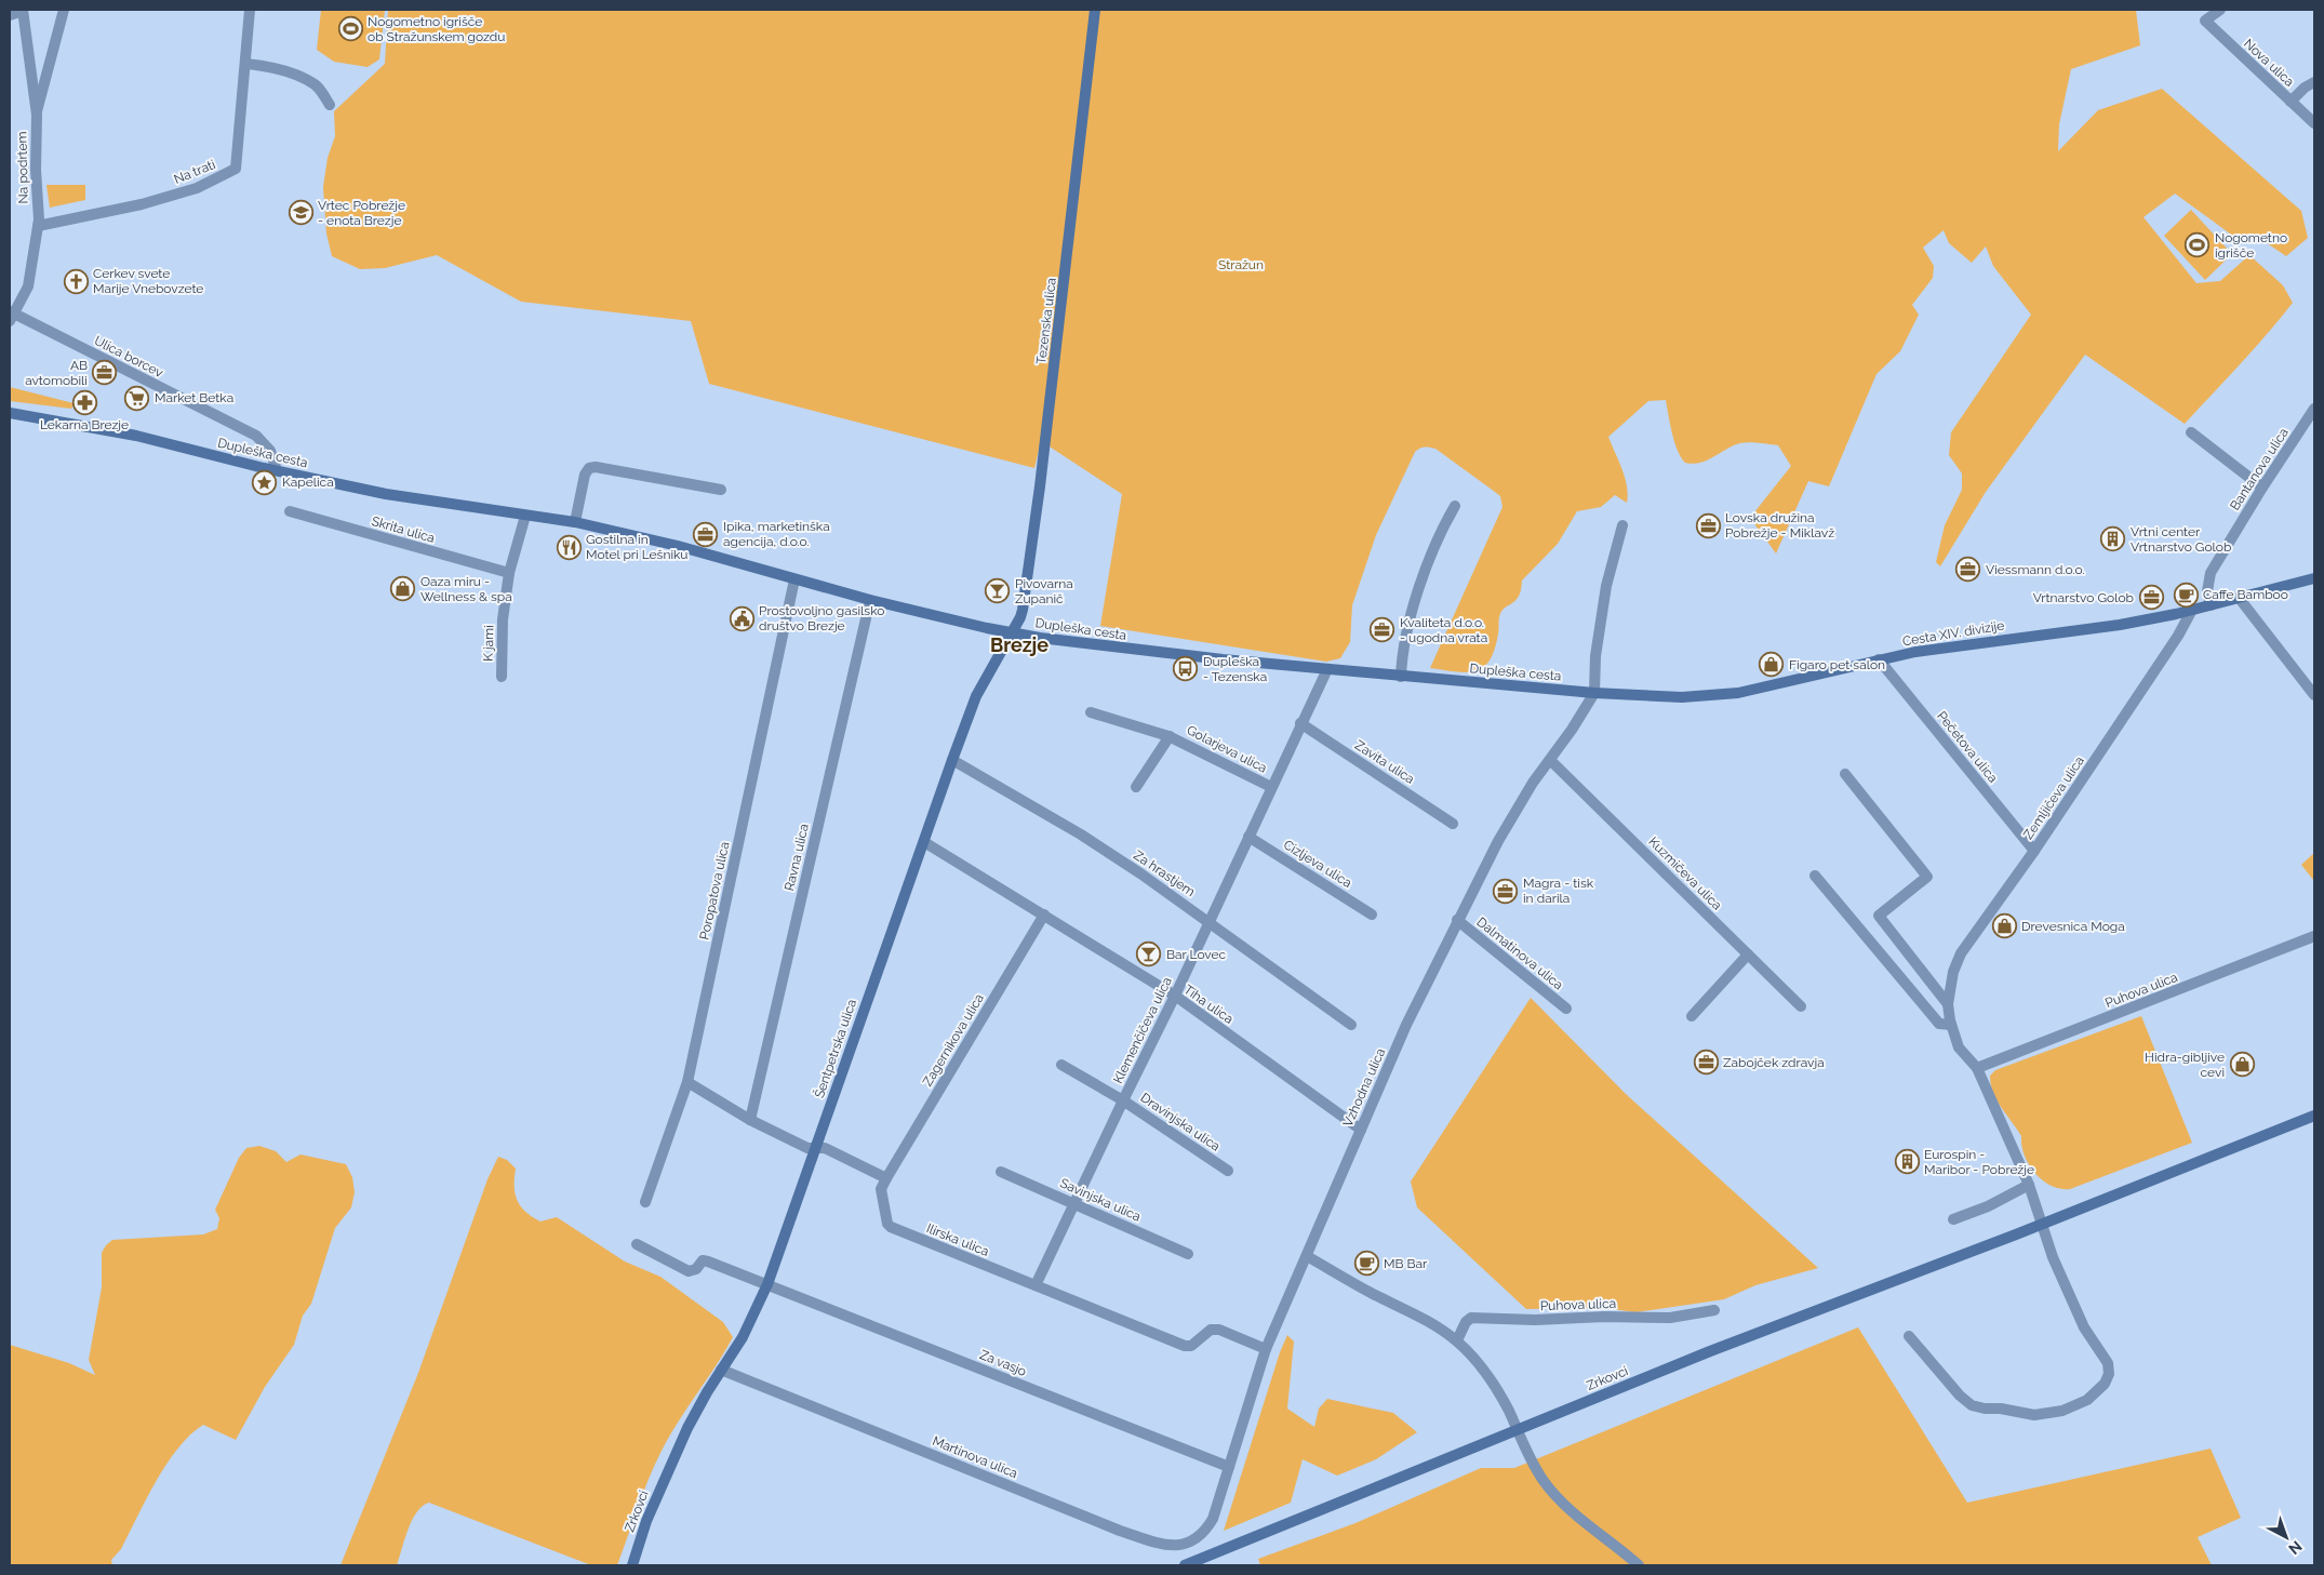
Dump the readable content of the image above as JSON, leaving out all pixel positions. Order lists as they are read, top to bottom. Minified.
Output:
{"streets":{"street":["Nova ulica","Na podrtem","Na trati","Tezenska ulica","Ulica borcev","Dupleška cesta","Bantanova ulica","Skrita ulica","Cesta XIV. divizije","K jami","Pečetova ulica","Golarjeva ulica","Zavita ulica","Zemljičeva ulica","Ravna ulica","Cizljeva ulica","Za hrastjem","Kuzmičeva ulica","Poropatova ulica","Dalmatinova ulica","Puhova ulica","Tiha ulica","Klemenčičeva ulica","Zagernikova ulica","Šentpetrska ulica","Vzhodna ulica","Dravinjska ulica","Savinjska ulica","Ilirska ulica","Za vasjo","Zrkovci","Martinova ulica"]},"crossings":[["Na podrtem","Na trati"],["Na podrtem","Ulica borcev"],["Tezenska ulica","Dupleška cesta"],["Tezenska ulica","Šentpetrska ulica"],["Ulica borcev","Dupleška cesta"],["Dupleška cesta","Cesta XIV. divizije"],["Dupleška cesta","K jami"],["Dupleška cesta","Ravna ulica"],["Dupleška cesta","Poropatova ulica"],["Dupleška cesta","Klemenčičeva ulica"],["Dupleška cesta","Šentpetrska ulica"],["Dupleška cesta","Vzhodna ulica"],["Bantanova ulica","Cesta XIV. divizije"],["Skrita ulica","K jami"],["Cesta XIV. divizije","Pečetova ulica"],["Cesta XIV. divizije","Zemljičeva ulica"],["Cesta XIV. divizije","Vzhodna ulica"],["Pečetova ulica","Zemljičeva ulica"],["Golarjeva ulica","Klemenčičeva ulica"],["Zavita ulica","Klemenčičeva ulica"],["Zemljičeva ulica","Puhova ulica"],["Zemljičeva ulica","Zrkovci"],["Cizljeva ulica","Klemenčičeva ulica"],["Za hrastjem","Klemenčičeva ulica"],["Za hrastjem","Šentpetrska ulica"],["Kuzmičeva ulica","Vzhodna ulica"],["Dalmatinova ulica","Vzhodna ulica"],["Tiha ulica","Klemenčičeva ulica"],["Tiha ulica","Zagernikova ulica"],["Tiha ulica","Šentpetrska ulica"],["Tiha ulica","Vzhodna ulica"],["Klemenčičeva ulica","Dravinjska ulica"],["Klemenčičeva ulica","Savinjska ulica"],["Klemenčičeva ulica","Ilirska ulica"],["Zagernikova ulica","Ilirska ulica"],["Šentpetrska ulica","Za vasjo"],["Šentpetrska ulica","Zrkovci"],["Šentpetrska ulica","Martinova ulica"],["Vzhodna ulica","Ilirska ulica"],["Vzhodna ulica","Za vasjo"],["Vzhodna ulica","Martinova ulica"]],"districts":["Brezje"],"parks":["Stražun"],"places":{"sports":["Nogometno igrišče ob Stražunskem gozdu","Nogometno igrišče"],"school or university":["Vrtec Pobrežje - enota Brezje"],"church":["Cerkev svete Marije Vnebovzete"],"office":["AB avtomobili","Lovska družina Pobrežje - Miklavž","Ipika, marketinška agencija, d.o.o.","Viessmann d.o.o.","Vrtnarstvo Golob","Kvaliteta d.o.o. - ugodna vrata","Magra - tisk in darila","Zabojček zdravja"],"supermarket":["Market Betka"],"pharmacy":["Lekarna Brezje"],"place":["Kapelica"],"building":["Vrtni center Vrtnarstvo Golob","Eurospin - Maribor - Pobrežje"],"restaurant":["Gostilna in Motel pri Lešniku"],"shop":["Oaza miru - Wellness & spa","Figaro pet salon","Drevesnica Moga","Hidra-gibljive cevi"],"bar":["Pivovarna Zupanič","Bar Lovec"],"cafe":["Caffe Bamboo","MB Bar"],"public building":["Prostovoljno gasilsko društvo Brezje"],"bus stop":["Dupleška - Tezenska"]},"north":"bottom right"}
